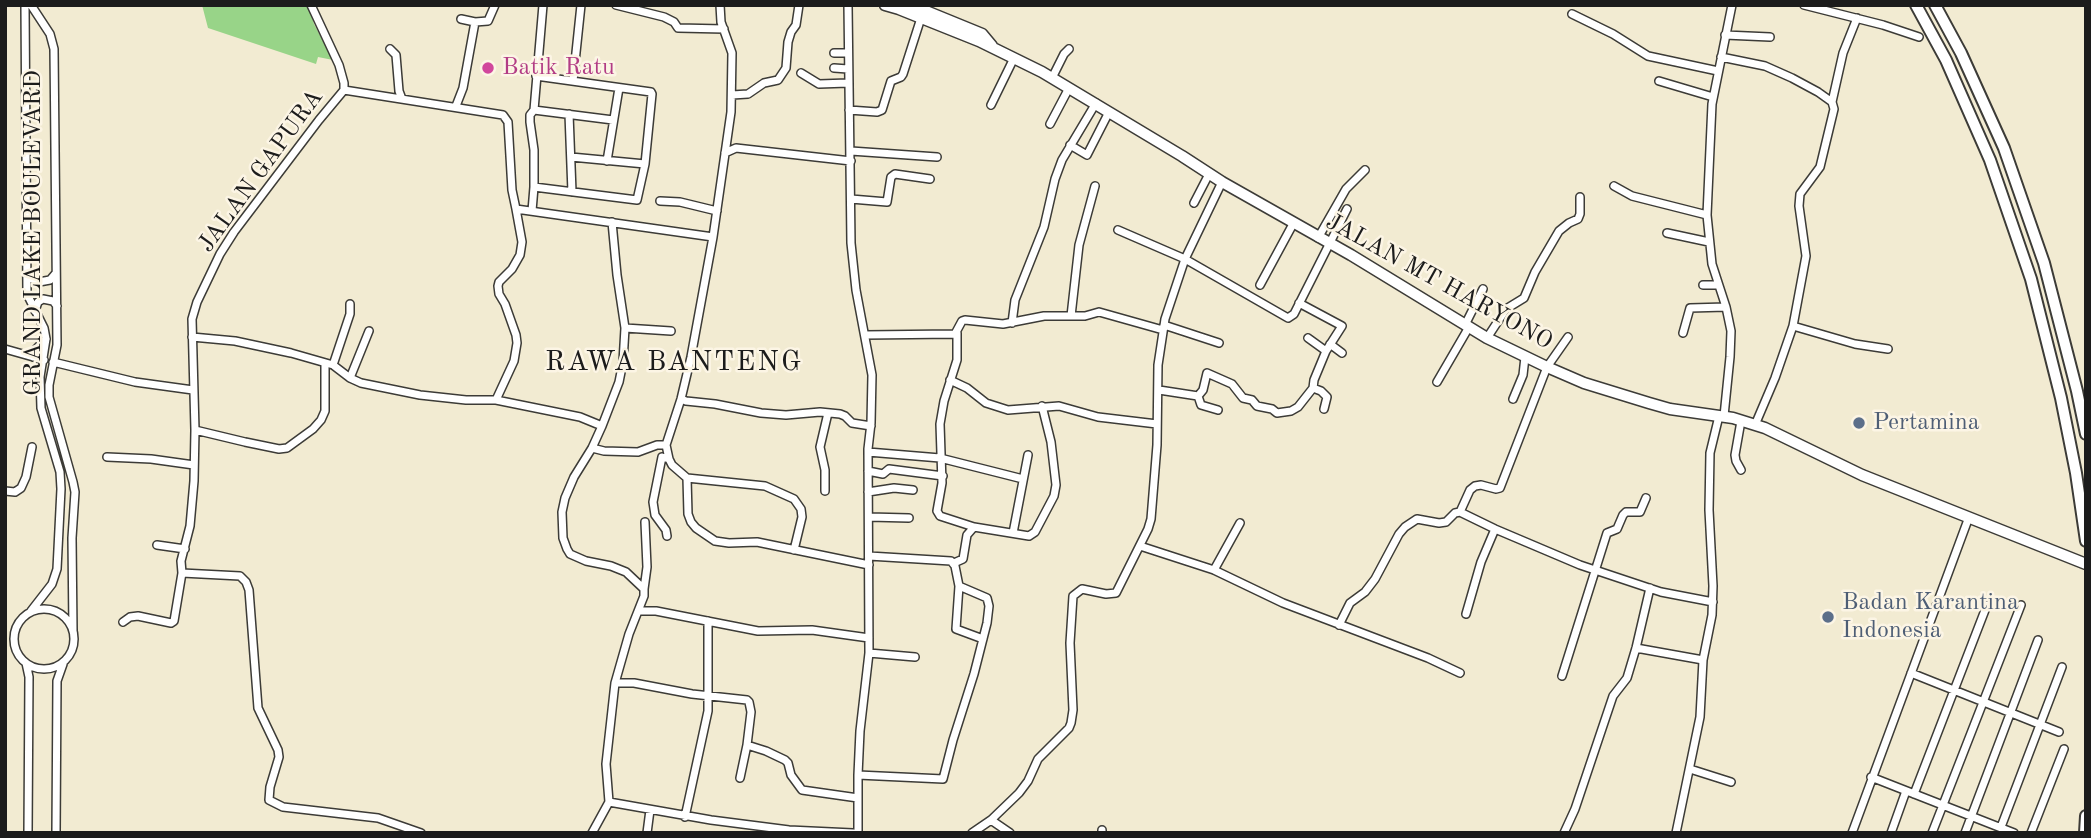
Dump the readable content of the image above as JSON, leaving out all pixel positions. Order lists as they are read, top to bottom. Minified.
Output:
{"streets":{"main road":["JALAN MT HARYONO"],"street":["JALAN GAPURA","GRAND LAKE BOULEVARD"]},"districts":["RAWA BANTENG"],"places":["Batik Ratu","Pertamina","Badan Karantina Indonesia"]}
